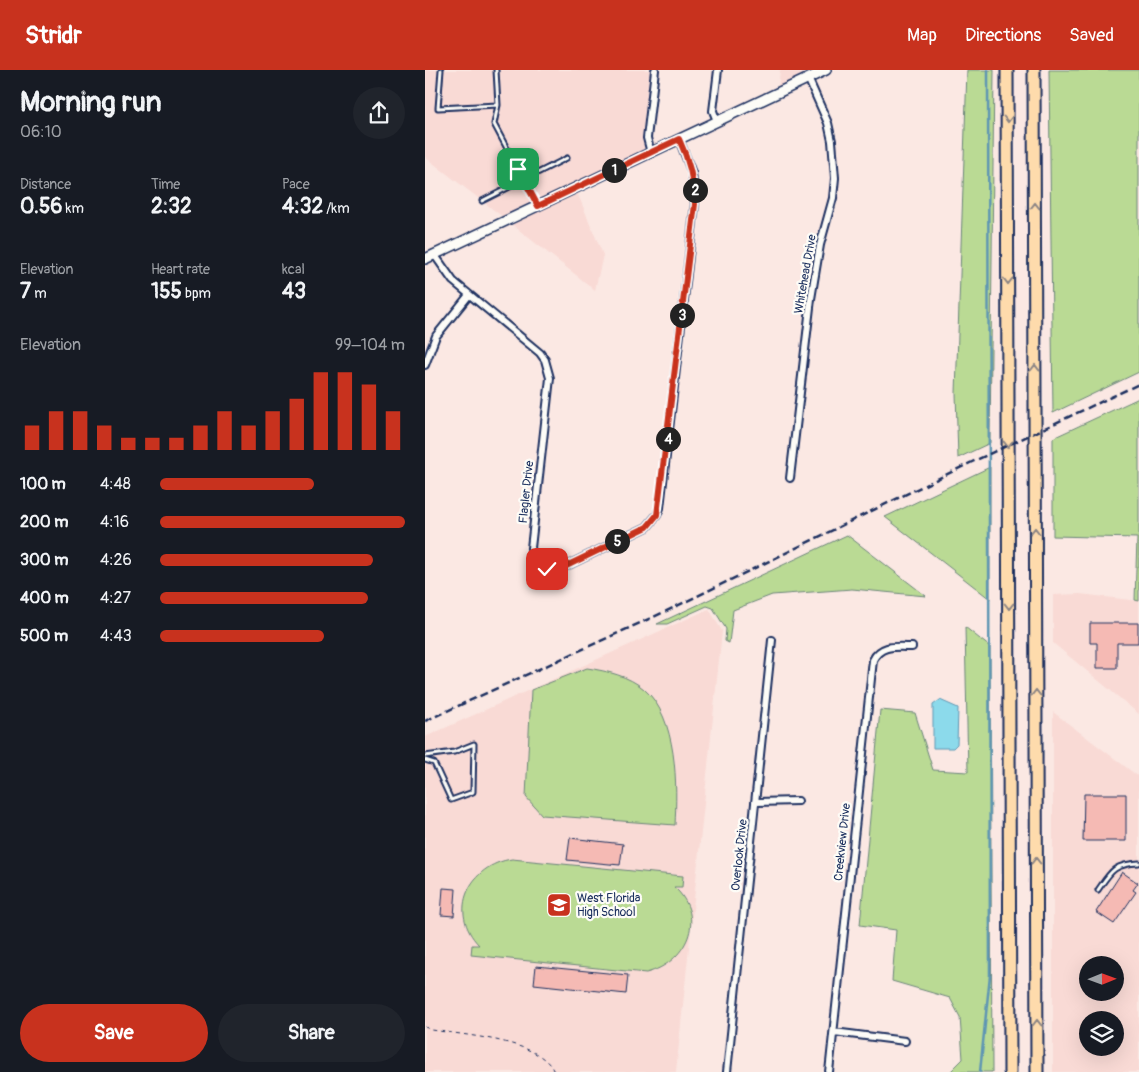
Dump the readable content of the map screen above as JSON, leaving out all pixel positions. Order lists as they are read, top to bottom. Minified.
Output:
{"streets":{"street":["Whitehead Drive","Flagler Drive","Creekview Drive","Overlook Drive"]},"places":{"school or university":["West Florida High School"]},"north":"right","page":{"header":"Stridr","nav":["Map","Directions","Saved"],"heading":["Morning run","06:10"],"stats":[["Distance","0.56 km"],["Time","2:32"],["Pace","4:32 /km"],["Elevation","7 m"],["Heart rate","155 bpm"],["kcal","43"]],"pins":["1","2","3","4","5"],"chart":["Elevation","99–104 m"],"list":[{"name":"100 m","note":"4:48"},{"name":"200 m","note":"4:16"},{"name":"300 m","note":"4:26"},{"name":"400 m","note":"4:27"},{"name":"500 m","note":"4:43"}],"buttons":["Save","Share"]}}
